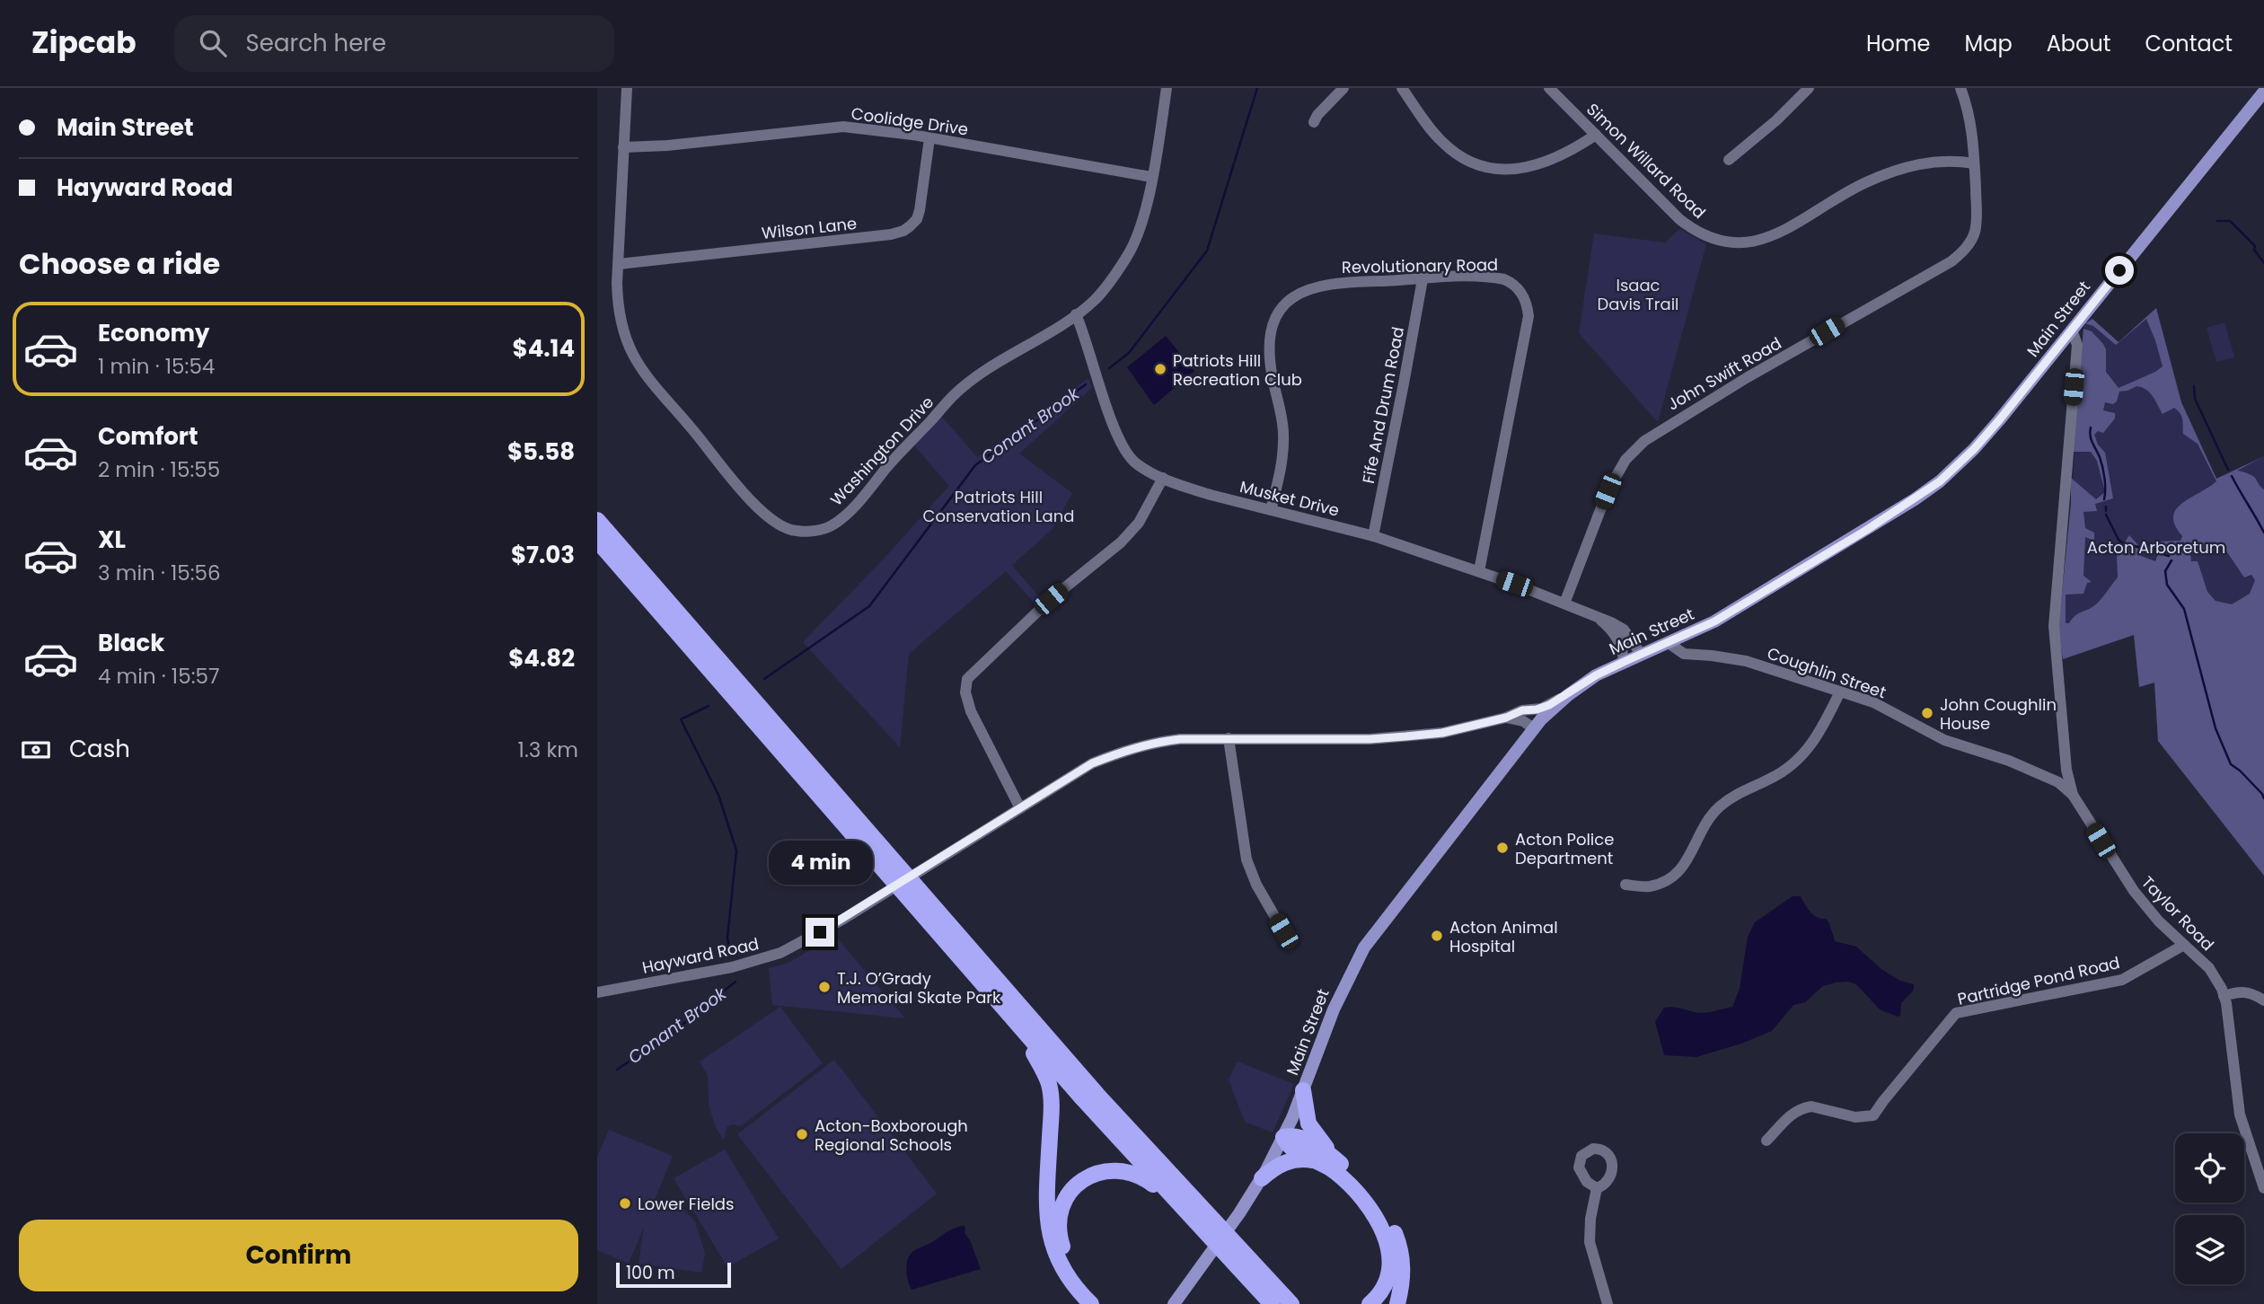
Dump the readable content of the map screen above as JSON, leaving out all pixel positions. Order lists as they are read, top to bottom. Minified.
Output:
{"streets":{"main road":["Main Street"],"street":["Coolidge Drive","Simon Willard Road","Wilson Lane","Revolutionary Road","John Swift Road","Fife And Drum Road","Washington Drive","Musket Drive","Coughlin Street","Taylor Road","Hayward Road","Partridge Pond Road"]},"crossings":[["Coolidge Drive","Wilson Lane"],["Coolidge Drive","Washington Drive"],["Simon Willard Road","John Swift Road"],["Wilson Lane","Washington Drive"],["Revolutionary Road","Fife And Drum Road"],["Revolutionary Road","Musket Drive"],["Main Street","Musket Drive"],["Main Street","Coughlin Street"],["Main Street","Taylor Road"],["Main Street","Hayward Road"],["John Swift Road","Musket Drive"],["Fife And Drum Road","Musket Drive"],["Washington Drive","Musket Drive"],["Coughlin Street","Taylor Road"],["Taylor Road","Partridge Pond Road"]],"water":["Conant Brook"],"parks":["Isaac Davis Trail","Patriots Hill Conservation Land","Acton Arboretum"],"places":["Patriots Hill Recreation Club","John Coughlin House","Acton Police Department","Acton Animal Hospital","T.J. O’Grady Memorial Skate Park","Acton-Boxborough Regional Schools","Lower Fields"],"scale_bar":"100 m","page":{"header":"Zipcab","search":"Search here","nav":["Home","Map","About","Contact"],"banner":["Main Street","Hayward Road"],"heading":"Choose a ride","list":[{"name":"Economy","note":"1 min · 15:54","value":"$4.14"},{"name":"Comfort","note":"2 min · 15:55","value":"$5.58"},{"name":"XL","note":"3 min · 15:56","value":"$7.03"},{"name":"Black","note":"4 min · 15:57","value":"$4.82"}],"pay":["Cash","1.3 km"],"bubble":"4 min","buttons":"Confirm","scale":"100 m"}}
